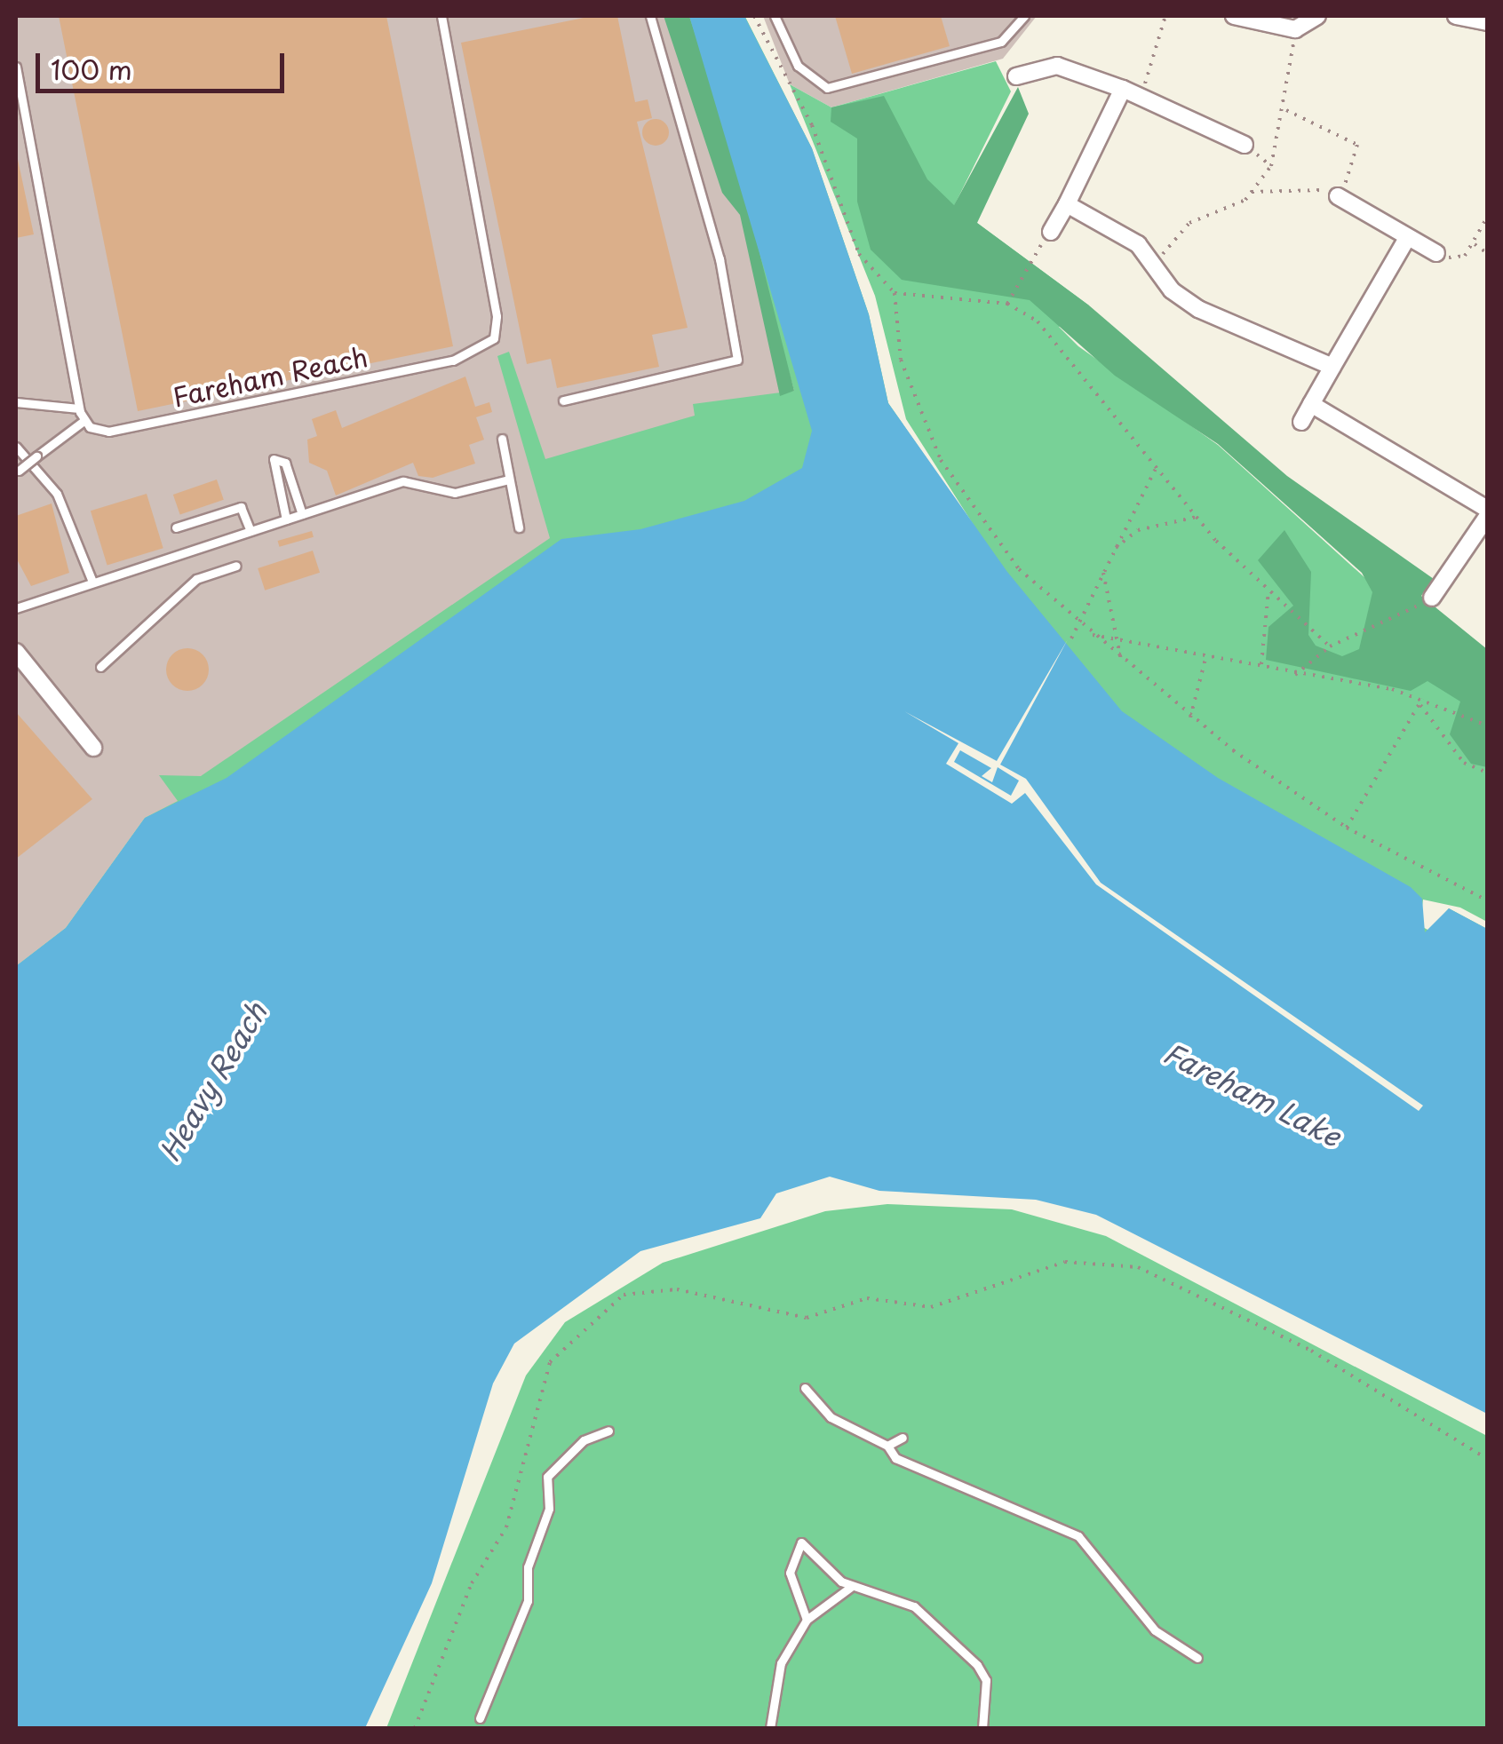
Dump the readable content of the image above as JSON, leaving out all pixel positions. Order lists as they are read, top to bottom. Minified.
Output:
{"streets":{"lane":["Fareham Reach"]},"water":["Heavy Reach","Fareham Lake"],"scale_bar":"100 m"}
